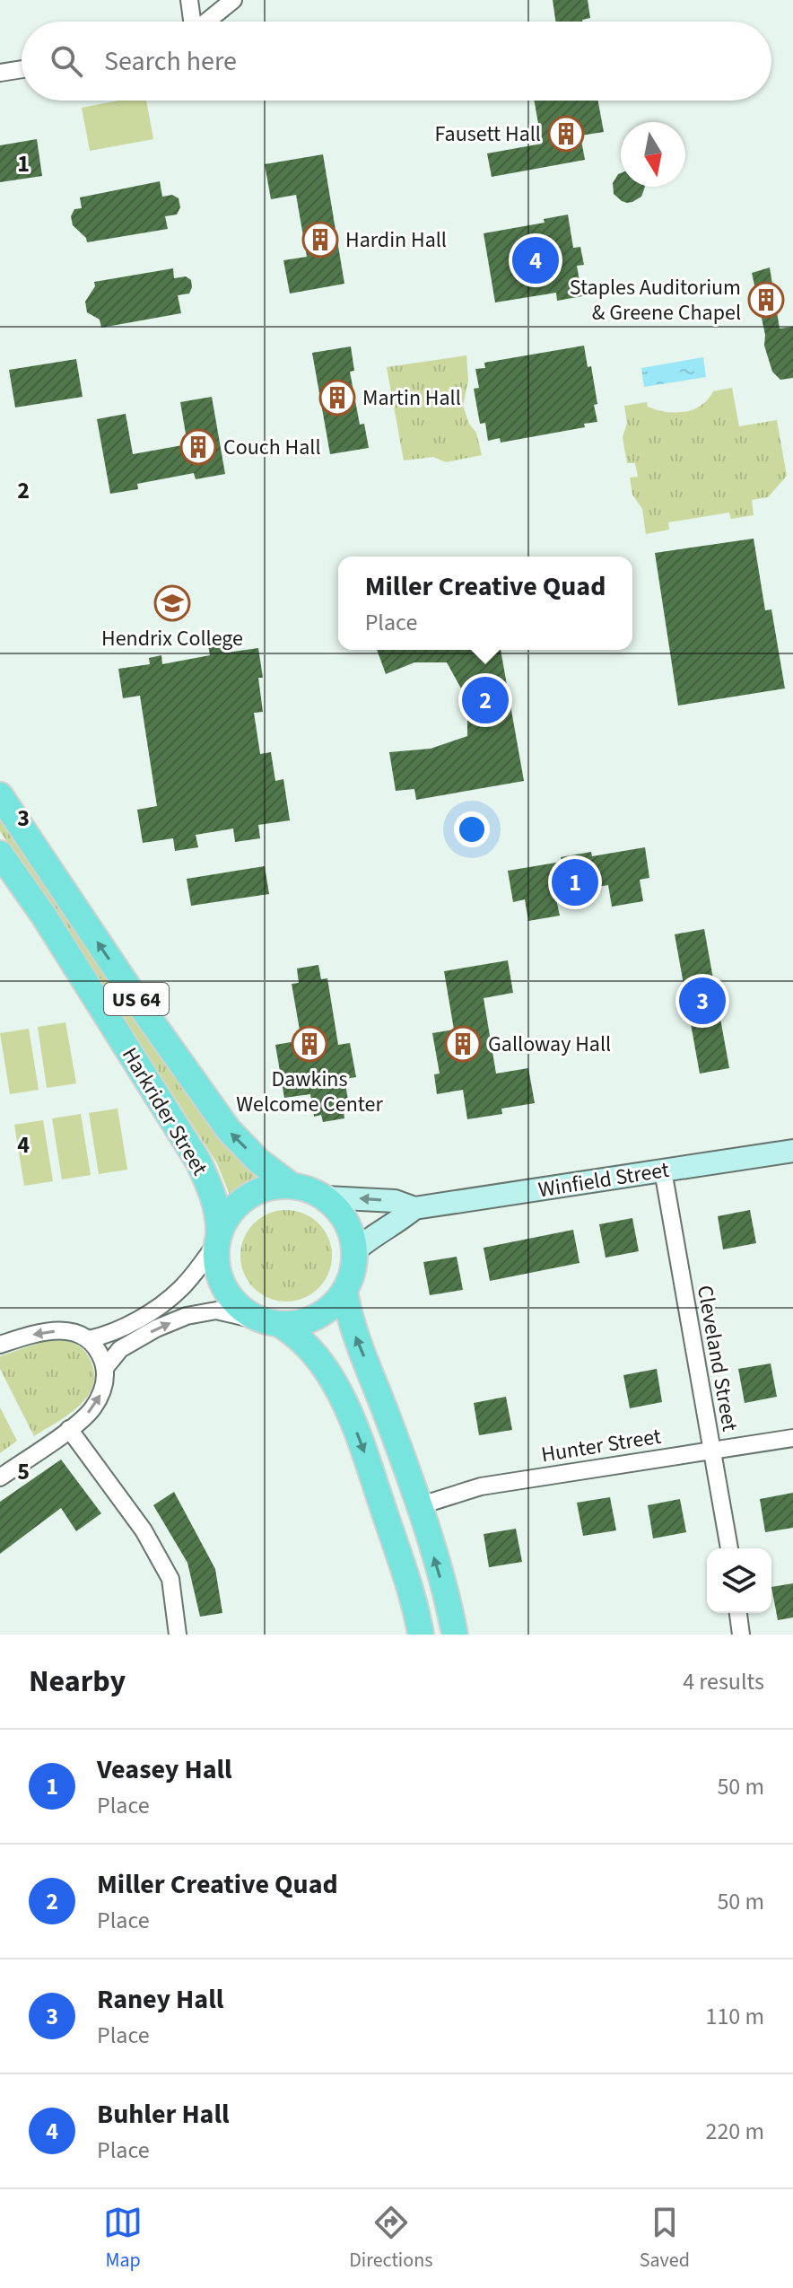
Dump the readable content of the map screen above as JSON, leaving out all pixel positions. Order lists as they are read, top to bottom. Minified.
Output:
{"streets":{"main road":["US 64","Harkrider Street"],"street":["Winfield Street","Cleveland Street","Hunter Street"]},"crossings":[["Harkrider Street","Winfield Street"],["Winfield Street","Cleveland Street"],["Cleveland Street","Hunter Street"]],"places":{"building":["Fausett Hall","Hardin Hall","Staples Auditorium & Greene Chapel","Martin Hall","Couch Hall","Dawkins Welcome Center","Galloway Hall"],"school or university":["Hendrix College"]},"north":"bottom","page":{"search":"Search here","pins":["4","2","1","3"],"popup":["Miller Creative Quad","Place"],"heading":["Nearby","4 results"],"list":[{"mark":"1","name":"Veasey Hall","note":"Place","value":"50 m"},{"mark":"2","name":"Miller Creative Quad","note":"Place","value":"50 m"},{"mark":"3","name":"Raney Hall","note":"Place","value":"110 m"},{"mark":"4","name":"Buhler Hall","note":"Place","value":"220 m"}],"nav":["Map","Directions","Saved"]},"grid":{"rows":["1","2","3","4","5"]}}
